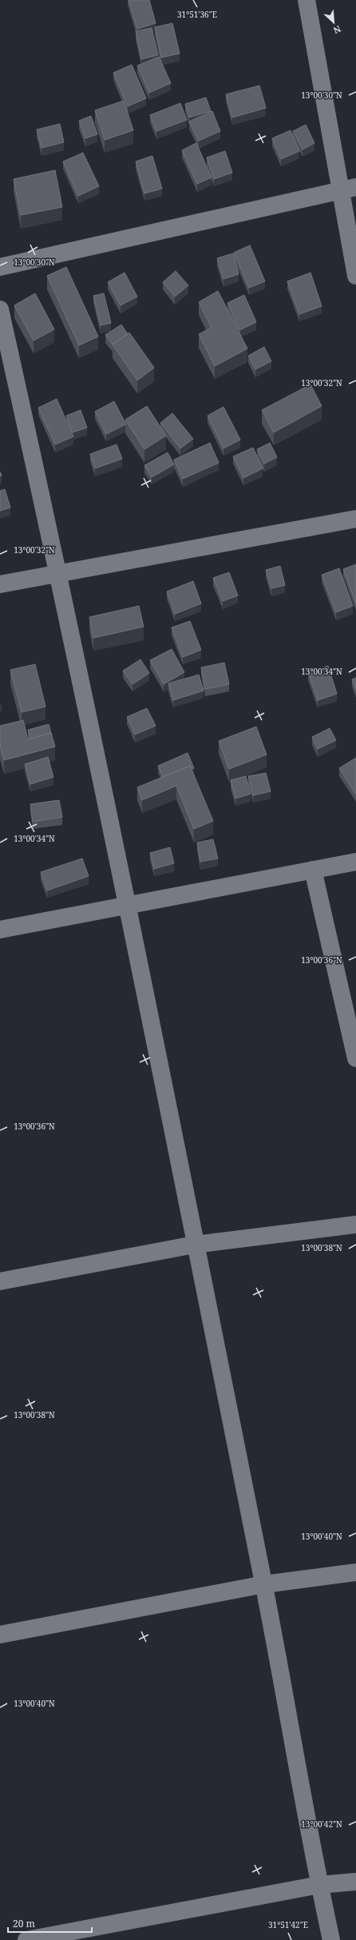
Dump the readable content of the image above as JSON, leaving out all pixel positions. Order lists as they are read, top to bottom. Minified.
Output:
{"scale_bar":"20 m","north":"bottom right","coordinates":["31°51'36\"E","13°00'30\"N","13°00'32\"N","13°00'34\"N","13°00'36\"N","13°00'38\"N","13°00'40\"N","13°00'42\"N","31°51'42\"E"]}
